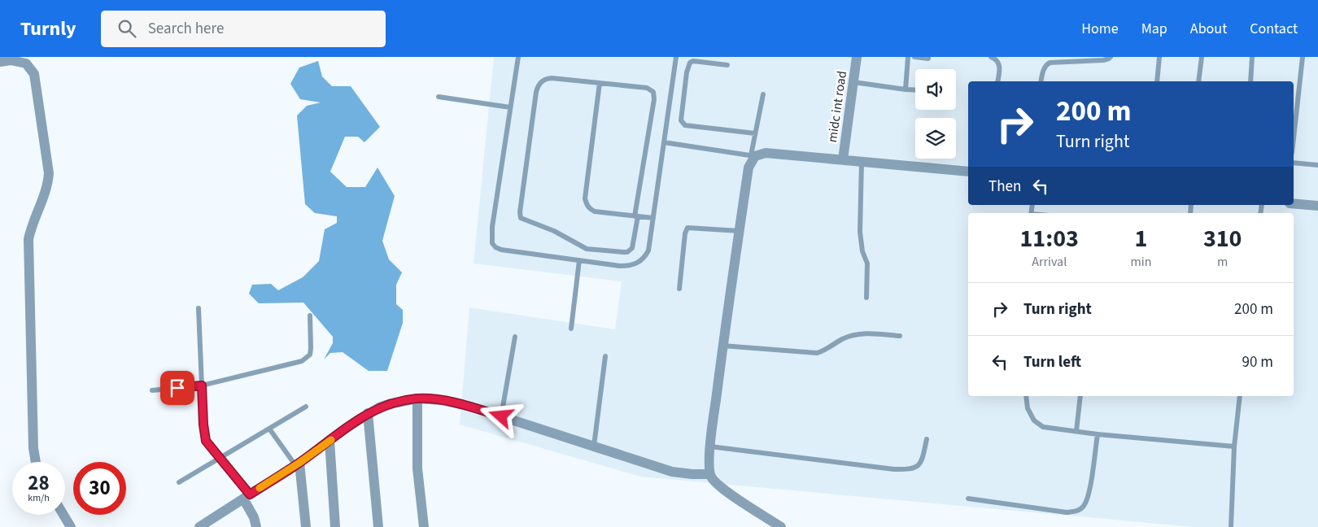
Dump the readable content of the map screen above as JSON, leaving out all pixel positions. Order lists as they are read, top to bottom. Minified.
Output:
{"streets":{"street":["midc int road"]},"page":{"header":"Turnly","search":"Search here","nav":["Home","Map","About","Contact"],"turn":["200 m","Turn right"],"then":"Then","eta":["11:03","Arrival","1","min","310","m"],"list":[{"name":"Turn right","value":"200 m"},{"name":"Turn left","value":"90 m"}],"speed":"28 km/h","limit":"30"}}
